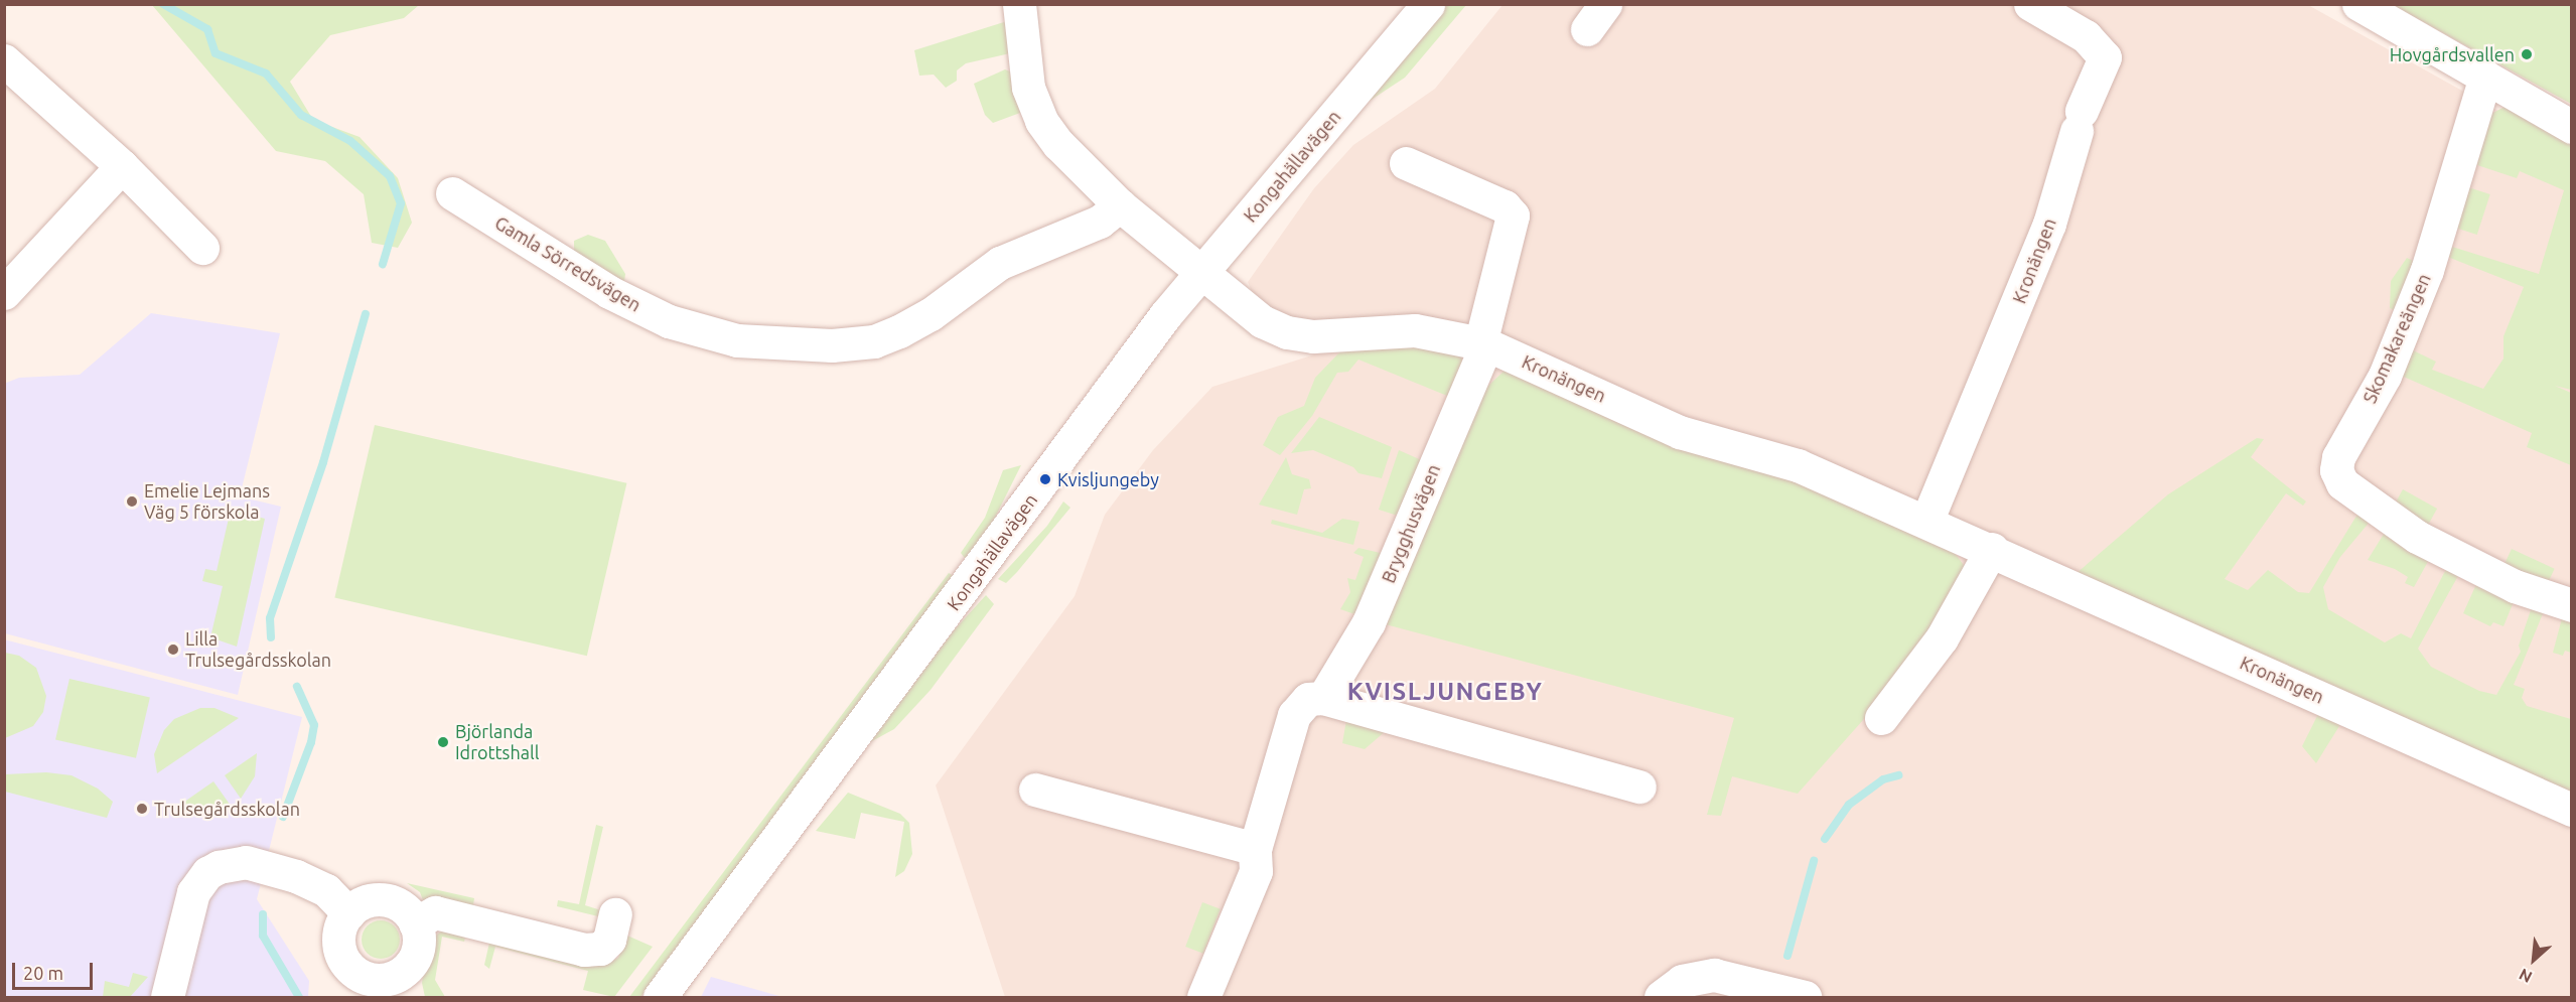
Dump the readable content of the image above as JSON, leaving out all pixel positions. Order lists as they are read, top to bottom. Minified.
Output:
{"streets":{"street":["Kongahällavägen","Kronängen","Gamla Sörredsvägen","Skomakareängen","Brygghusvägen"]},"crossings":[["Kongahällavägen","Kronängen"],["Kronängen","Brygghusvägen"]],"districts":["KVISLJUNGEBY"],"places":["Hovgårdsvallen","Kvisljungeby","Emelie Lejmans Väg 5 förskola","Lilla Trulsegårdsskolan","Björlanda Idrottshall","Trulsegårdsskolan"],"scale_bar":"20 m","north":"bottom left"}
